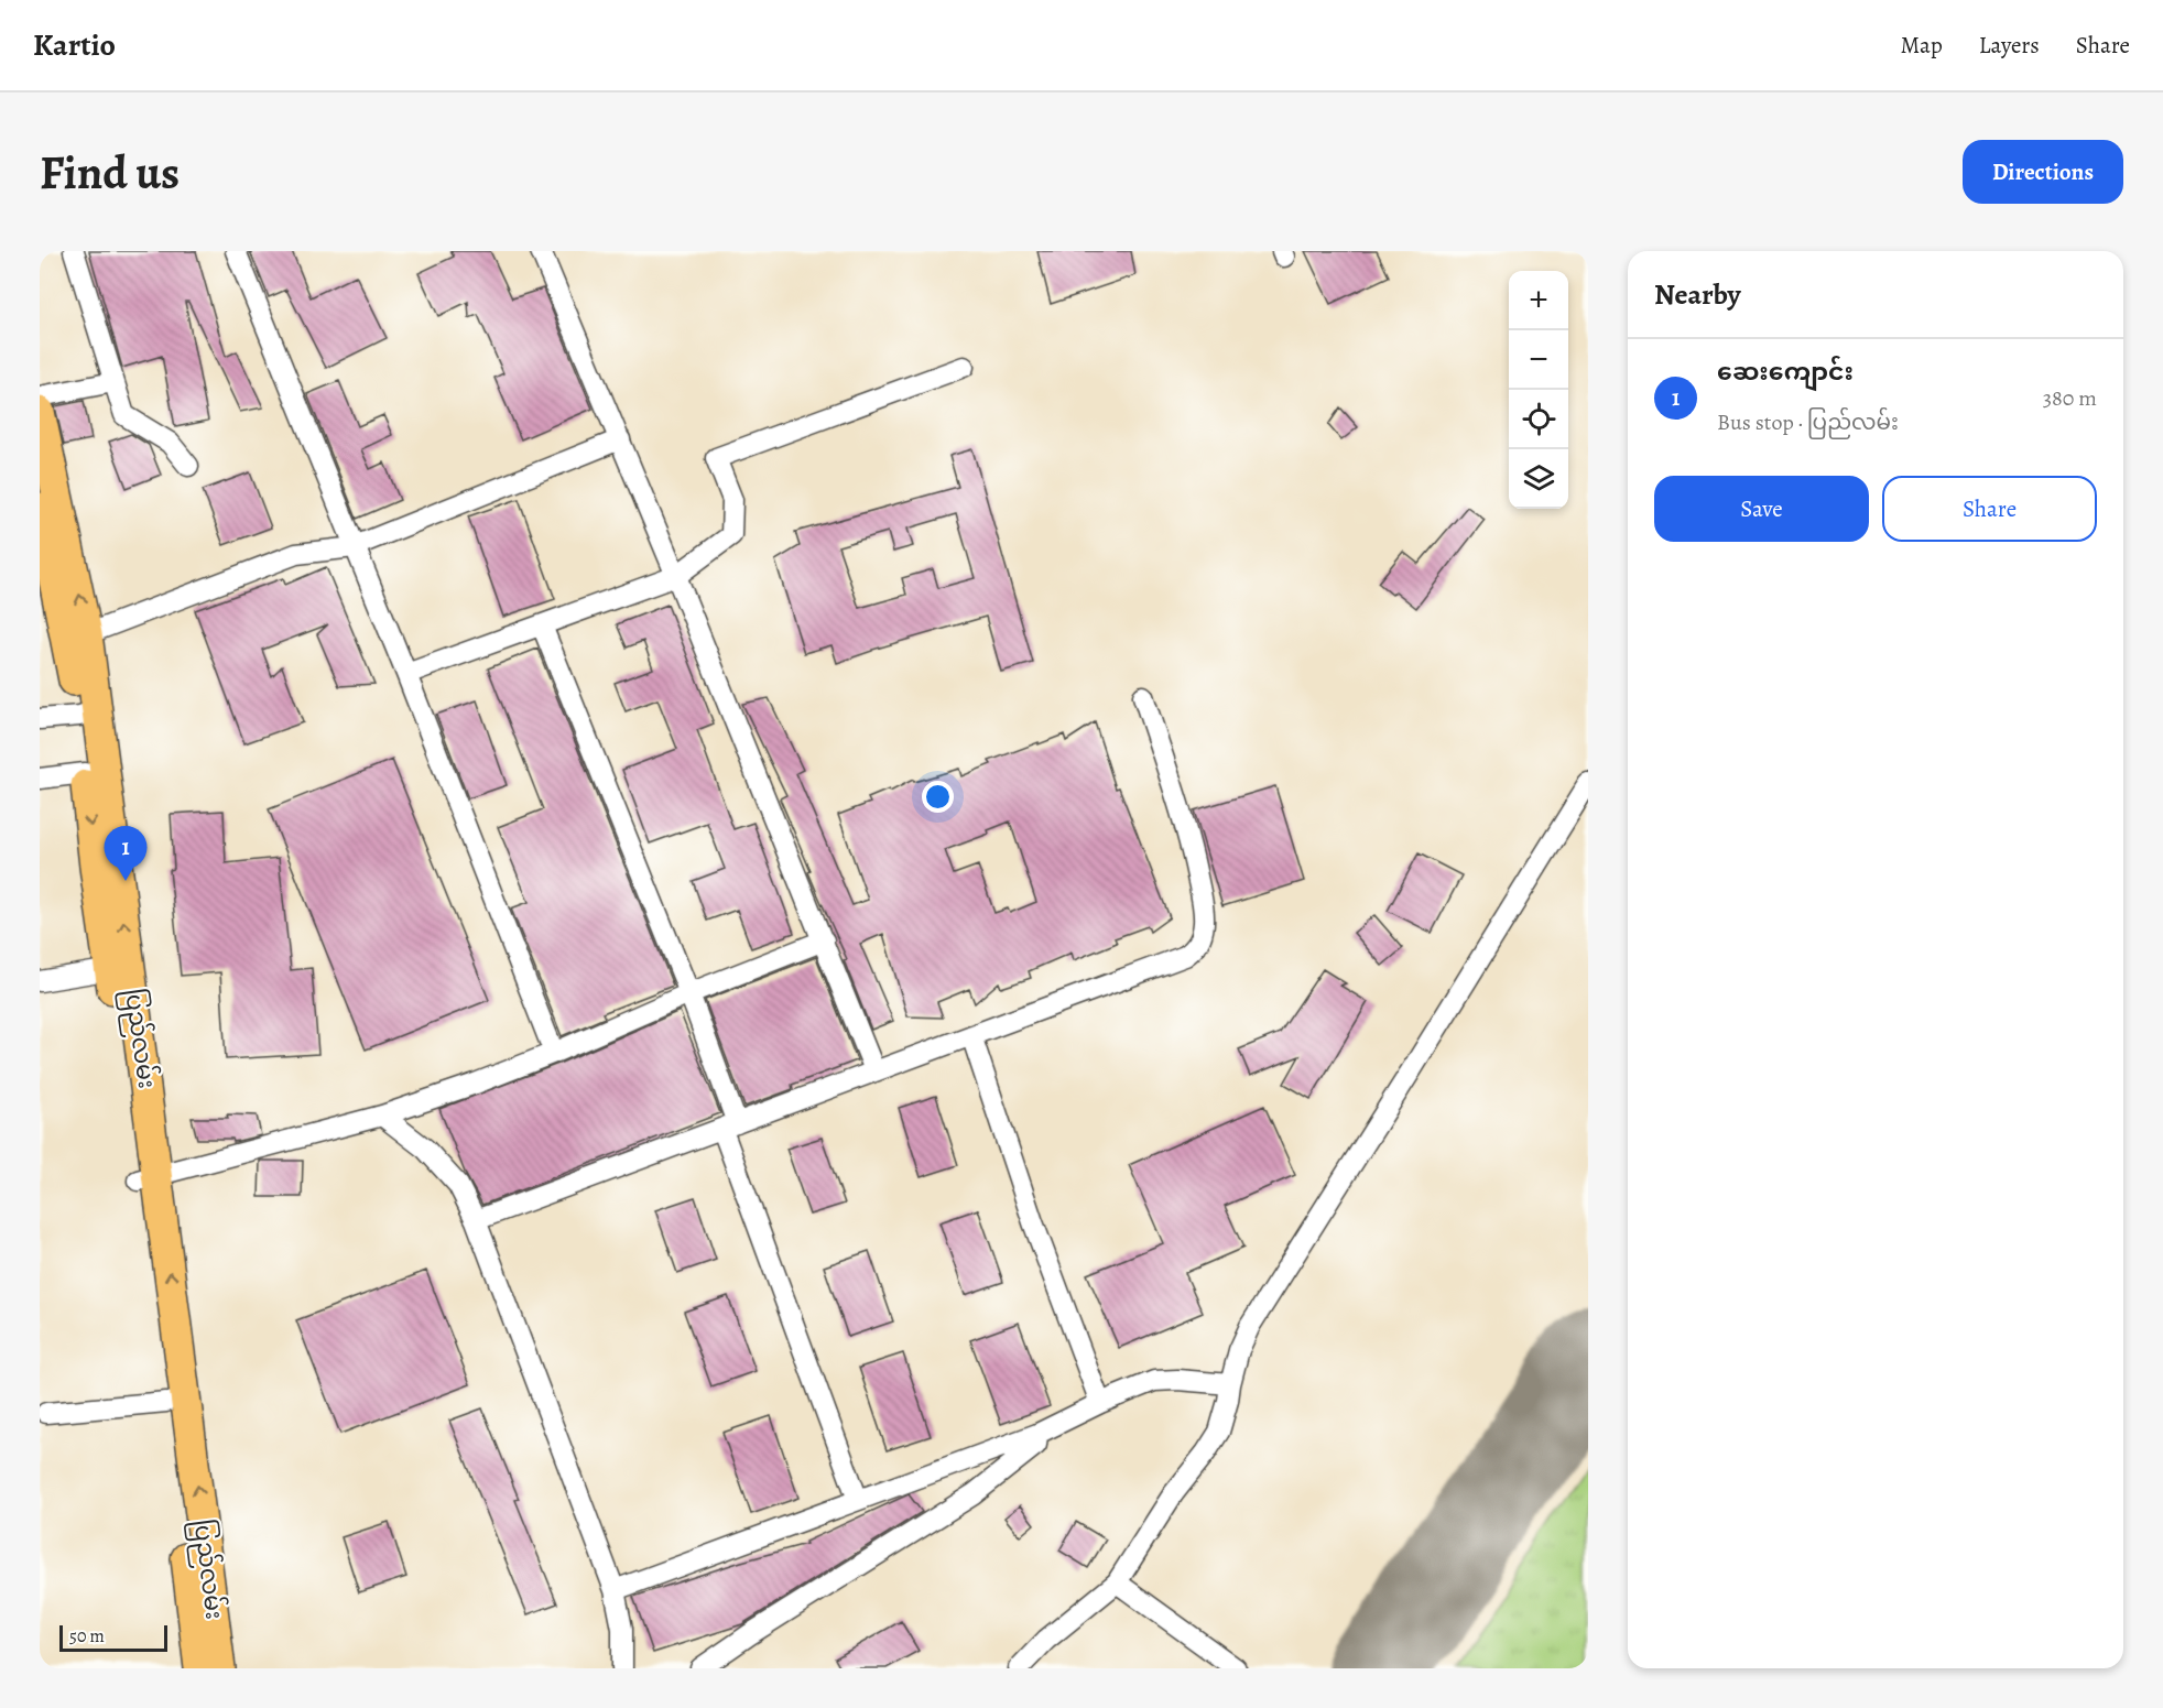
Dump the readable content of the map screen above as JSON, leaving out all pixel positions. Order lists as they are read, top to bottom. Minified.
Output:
{"streets":{"highway":["ပြည်လမ်း"]},"scale_bar":"50 m","page":{"header":"Kartio","nav":["Map","Layers","Share"],"buttons":["Directions",["Save","Share"]],"title":"Find us","heading":"Nearby","map_buttons":["+","−"],"list":[{"mark":"1","name":"ဆေးကျောင်း","note":"Bus stop · ပြည်လမ်း","value":"380 m"}],"pins":"1","scale":"50 m"}}
